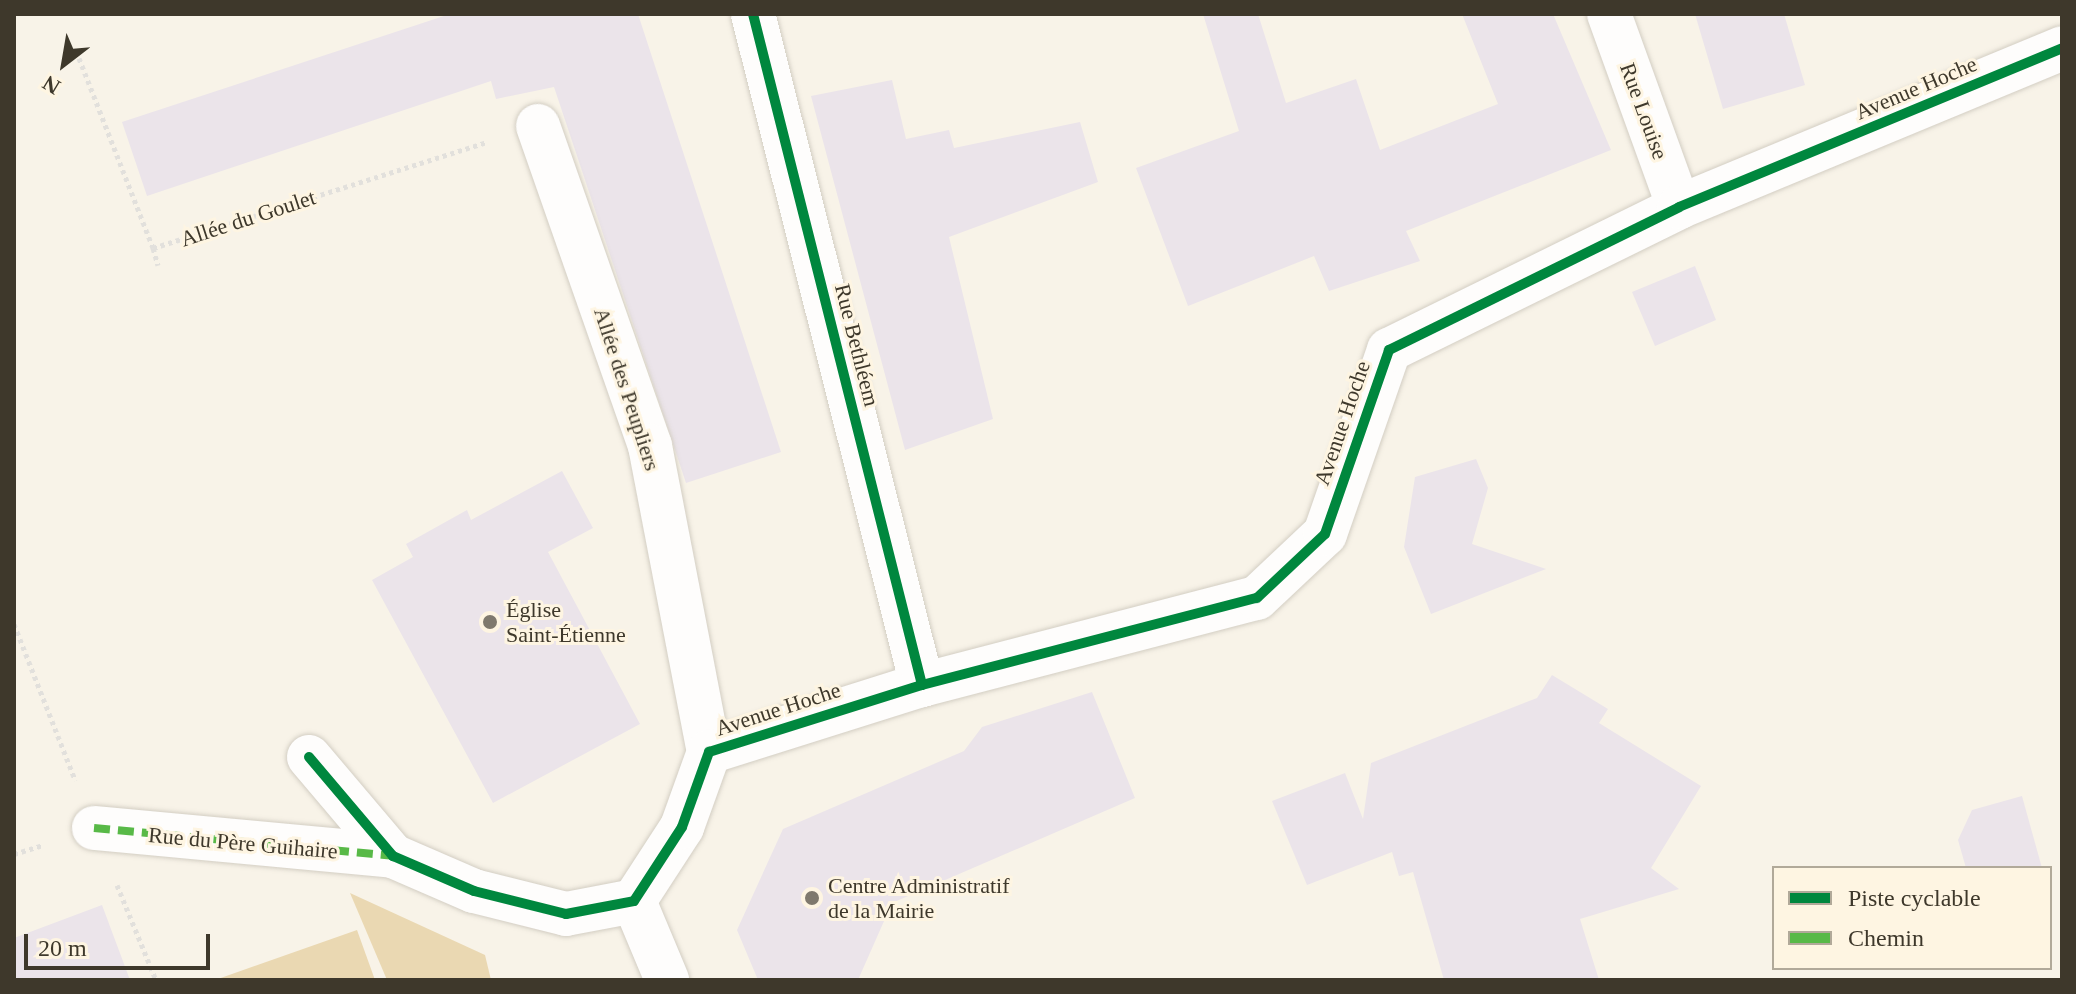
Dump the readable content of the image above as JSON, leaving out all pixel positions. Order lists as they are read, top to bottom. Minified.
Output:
{"streets":{"street":["Avenue Hoche","Rue Louise","Rue Bethléem","Allée des Peupliers","Rue du Père Guihaire"],"path":["Allée du Goulet"]},"crossings":[["Avenue Hoche","Rue Louise"],["Avenue Hoche","Rue Bethléem"],["Avenue Hoche","Allée des Peupliers"],["Allée du Goulet","Allée des Peupliers"]],"places":["Église Saint-Étienne","Centre Administratif de la Mairie"],"legend":["Piste cyclable","Chemin"],"scale_bar":"20 m","north":"bottom left"}
